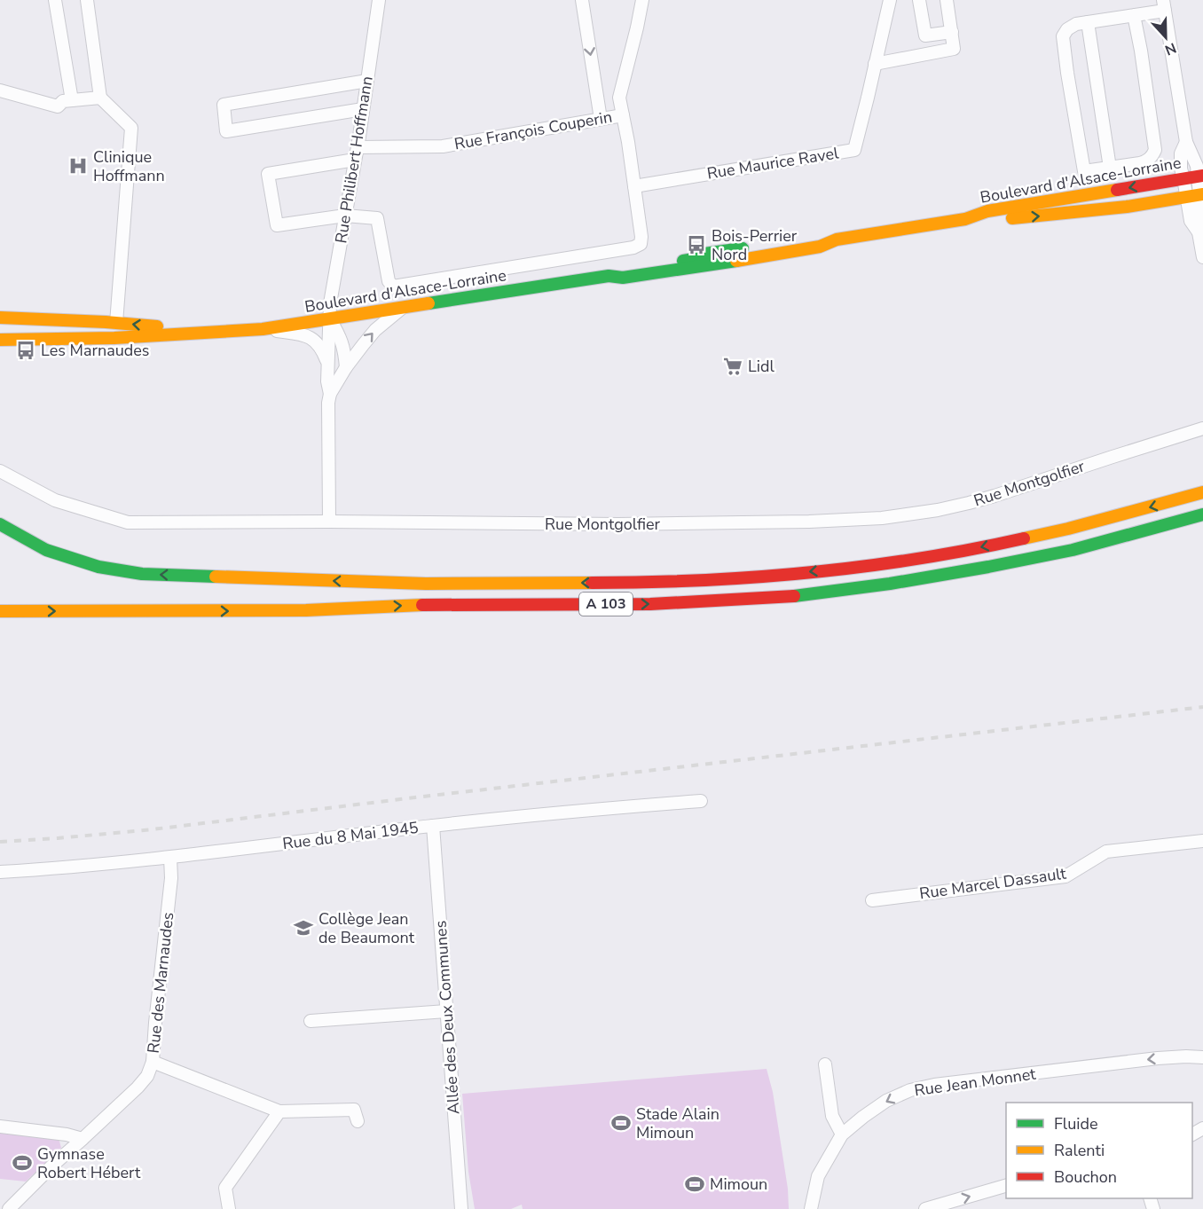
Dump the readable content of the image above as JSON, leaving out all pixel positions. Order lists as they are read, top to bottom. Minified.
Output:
{"streets":{"main road":["Boulevard d'Alsace-Lorraine","A 103"],"street":["Rue François Couperin","Rue Philibert Hoffmann","Rue Maurice Ravel","Rue Montgolfier","Rue du 8 Mai 1945","Rue Marcel Dassault","Rue des Marnaudes","Allée des Deux Communes","Rue Jean Monnet"]},"crossings":[["Rue François Couperin","Rue Philibert Hoffmann"],["Rue Philibert Hoffmann","Boulevard d'Alsace-Lorraine"],["Rue Philibert Hoffmann","Rue Montgolfier"],["Rue du 8 Mai 1945","Rue des Marnaudes"],["Rue du 8 Mai 1945","Allée des Deux Communes"]],"one_way":["Rue Jean Monnet"],"places":{"hospital":["Clinique Hoffmann"],"bus stop":["Bois-Perrier Nord","Les Marnaudes"],"supermarket":["Lidl"],"school or university":["Collège Jean de Beaumont"],"sports":["Stade Alain Mimoun","Gymnase Robert Hébert","Mimoun"]},"legend":["Fluide","Ralenti","Bouchon"],"north":"bottom"}
